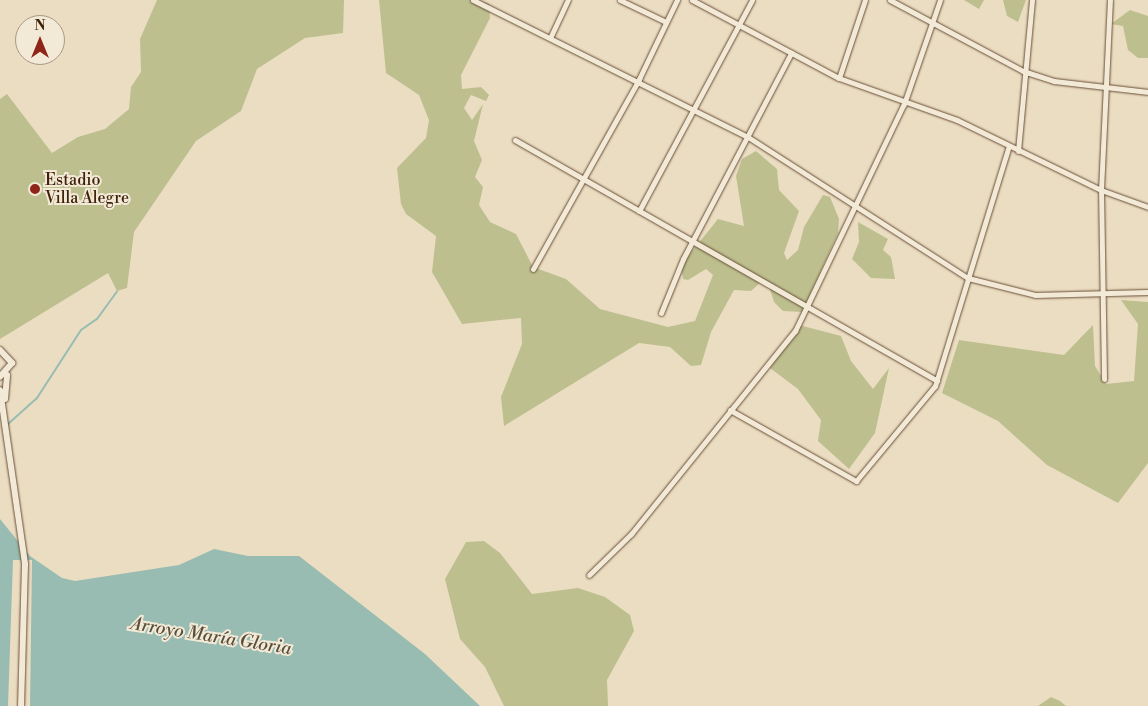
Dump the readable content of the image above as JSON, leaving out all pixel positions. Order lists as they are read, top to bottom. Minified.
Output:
{"water":["Arroyo María Gloria"],"places":["Estadio Villa Alegre"],"north":"top"}
